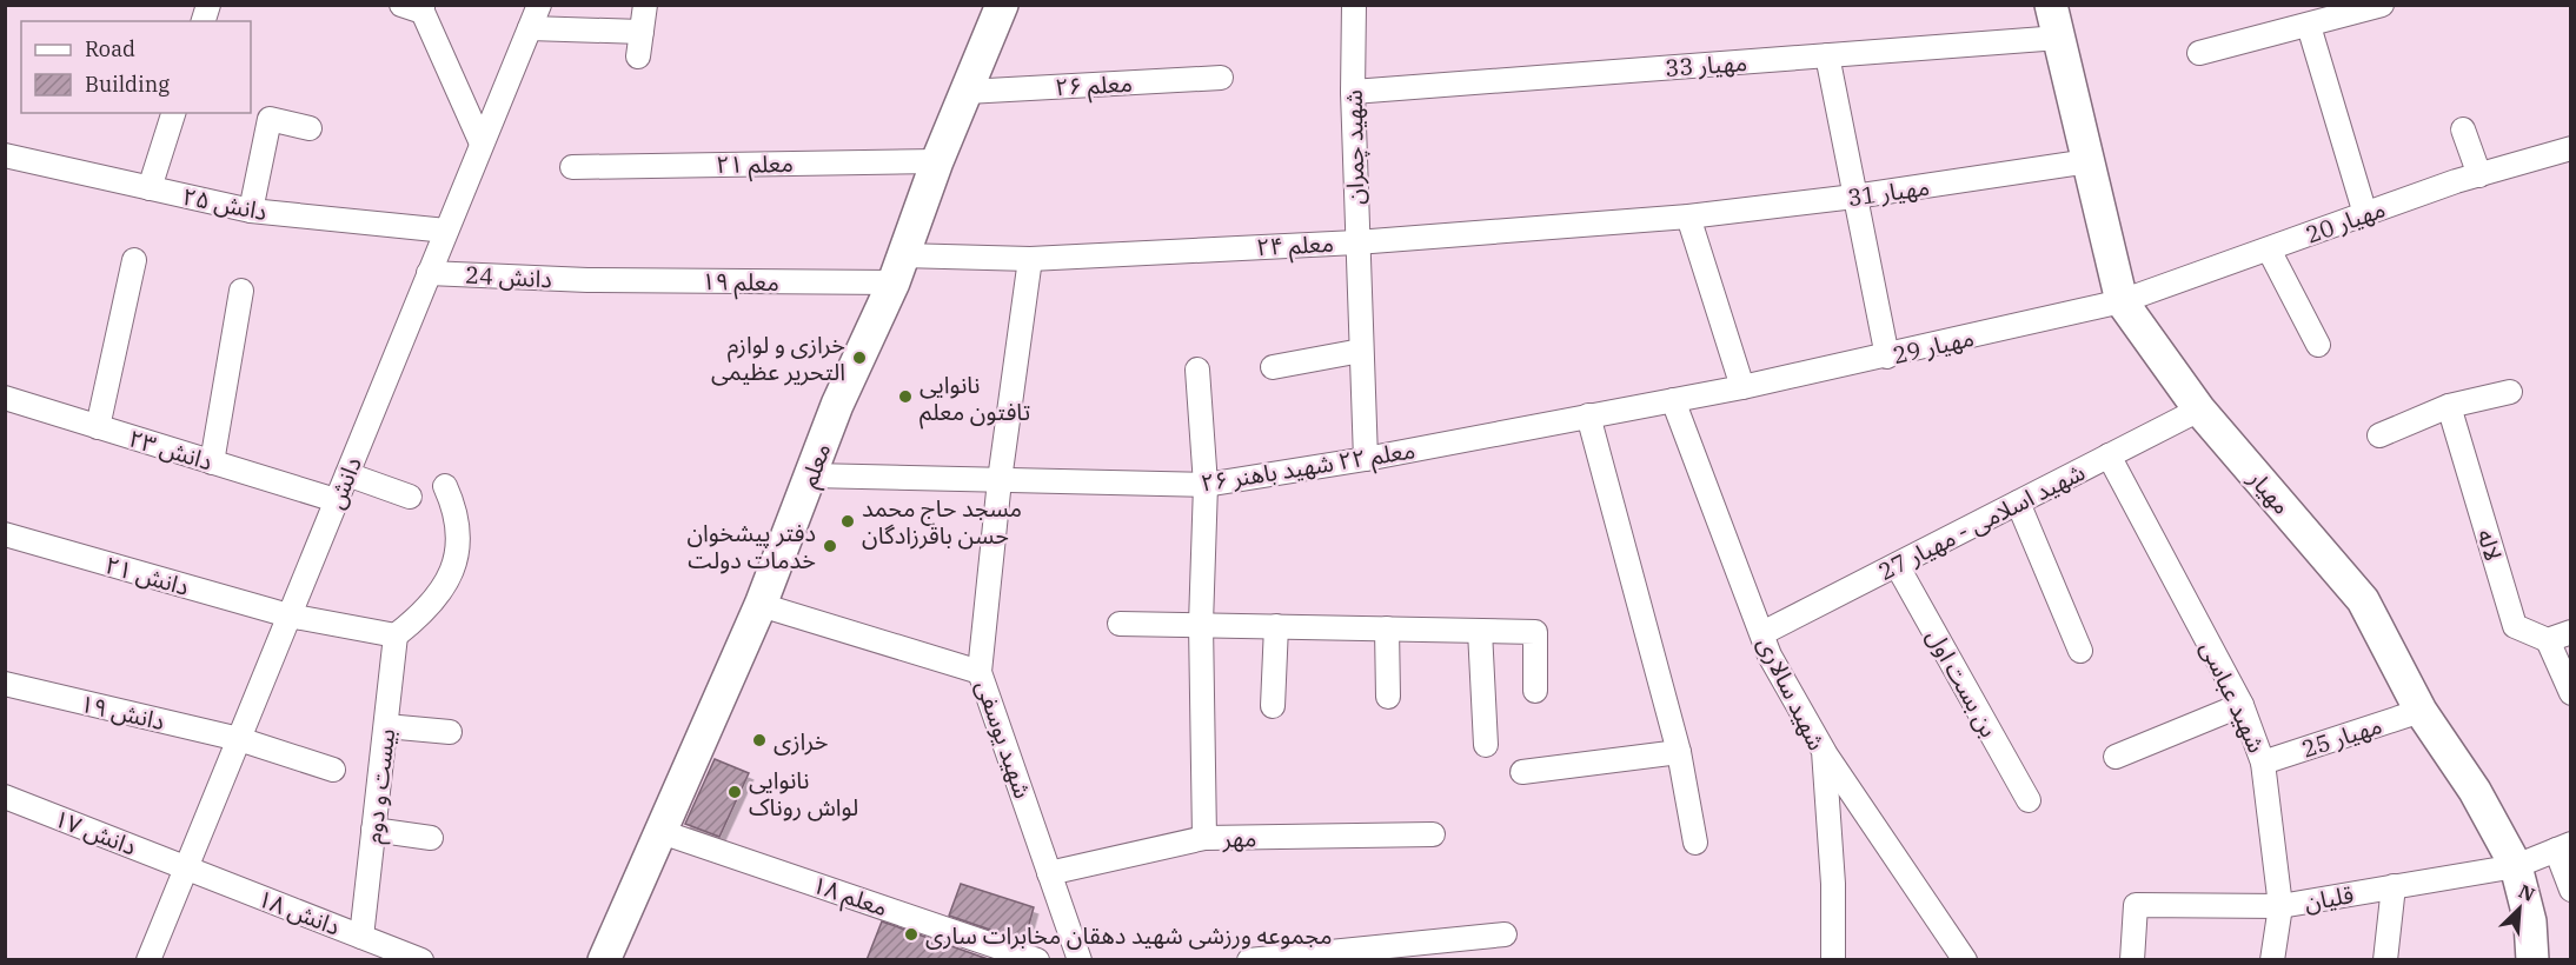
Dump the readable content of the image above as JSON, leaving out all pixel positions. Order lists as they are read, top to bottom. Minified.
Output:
{"streets":{"street":["مهیار 33","معلم ۲۶","شهید چمران","معلم ۲۱","مهیار 31","دانش ۲۵","مهیار 20","معلم ۲۴","دانش 24","معلم ۱۹","مهیار 29","دانش ٢٣","معلم","معلم ۲۲ شهید باهنر ۲۶","دانش","مهیار","شهید اسلامی - مهیار 27","لاله","دانش ٢١","بن بست اول","شهید سالاری","شهید عباسی","دانش ١٩","مهیار 25","شهید یوسفی","بیست و دوم","دانش ۱۷","مهر","معلم ۱۸","قلیان","دانش ١٨"]},"crossings":[["مهیار 33","شهید چمران"],["مهیار 33","مهیار"],["معلم ۲۶","معلم"],["شهید چمران","معلم ۲۴"],["شهید چمران","معلم ۲۲ شهید باهنر ۲۶"],["معلم ۲۱","معلم"],["مهیار 31","معلم ۲۴"],["مهیار 31","مهیار"],["دانش ۲۵","دانش"],["مهیار 20","مهیار 29"],["مهیار 20","مهیار"],["معلم ۲۴","معلم ۱۹"],["معلم ۲۴","معلم"],["معلم ۲۴","شهید یوسفی"],["دانش 24","معلم ۱۹"],["دانش 24","دانش"],["معلم ۱۹","معلم"],["مهیار 29","معلم ۲۲ شهید باهنر ۲۶"],["مهیار 29","مهیار"],["مهیار 29","شهید سالاری"],["دانش ٢٣","دانش"],["معلم","معلم ۲۲ شهید باهنر ۲۶"],["معلم","معلم ۱۸"],["معلم ۲۲ شهید باهنر ۲۶","شهید سالاری"],["معلم ۲۲ شهید باهنر ۲۶","شهید یوسفی"],["دانش","دانش ٢١"],["دانش","دانش ١٩"],["دانش","دانش ۱۷"],["دانش","دانش ١٨"],["مهیار","شهید اسلامی - مهیار 27"],["مهیار","مهیار 25"],["مهیار","قلیان"],["شهید اسلامی - مهیار 27","بن بست اول"],["شهید اسلامی - مهیار 27","شهید سالاری"],["شهید اسلامی - مهیار 27","شهید عباسی"],["دانش ٢١","بیست و دوم"],["شهید عباسی","مهیار 25"],["شهید عباسی","قلیان"],["شهید یوسفی","مهر"],["بیست و دوم","دانش ١٨"],["دانش ۱۷","دانش ١٨"]],"places":["خرازی و لوازم التحریر عظیمی","نانوایی تافتون معلم","مسجد حاج محمد حسن باقرزادگان","دفتر پیشخوان خدمات دولت","خرازی","نانوایی لواش روناک","مجموعه ورزشی شهید دهقان مخابرات ساری"],"legend":["Road","Building"],"north":"top right"}
